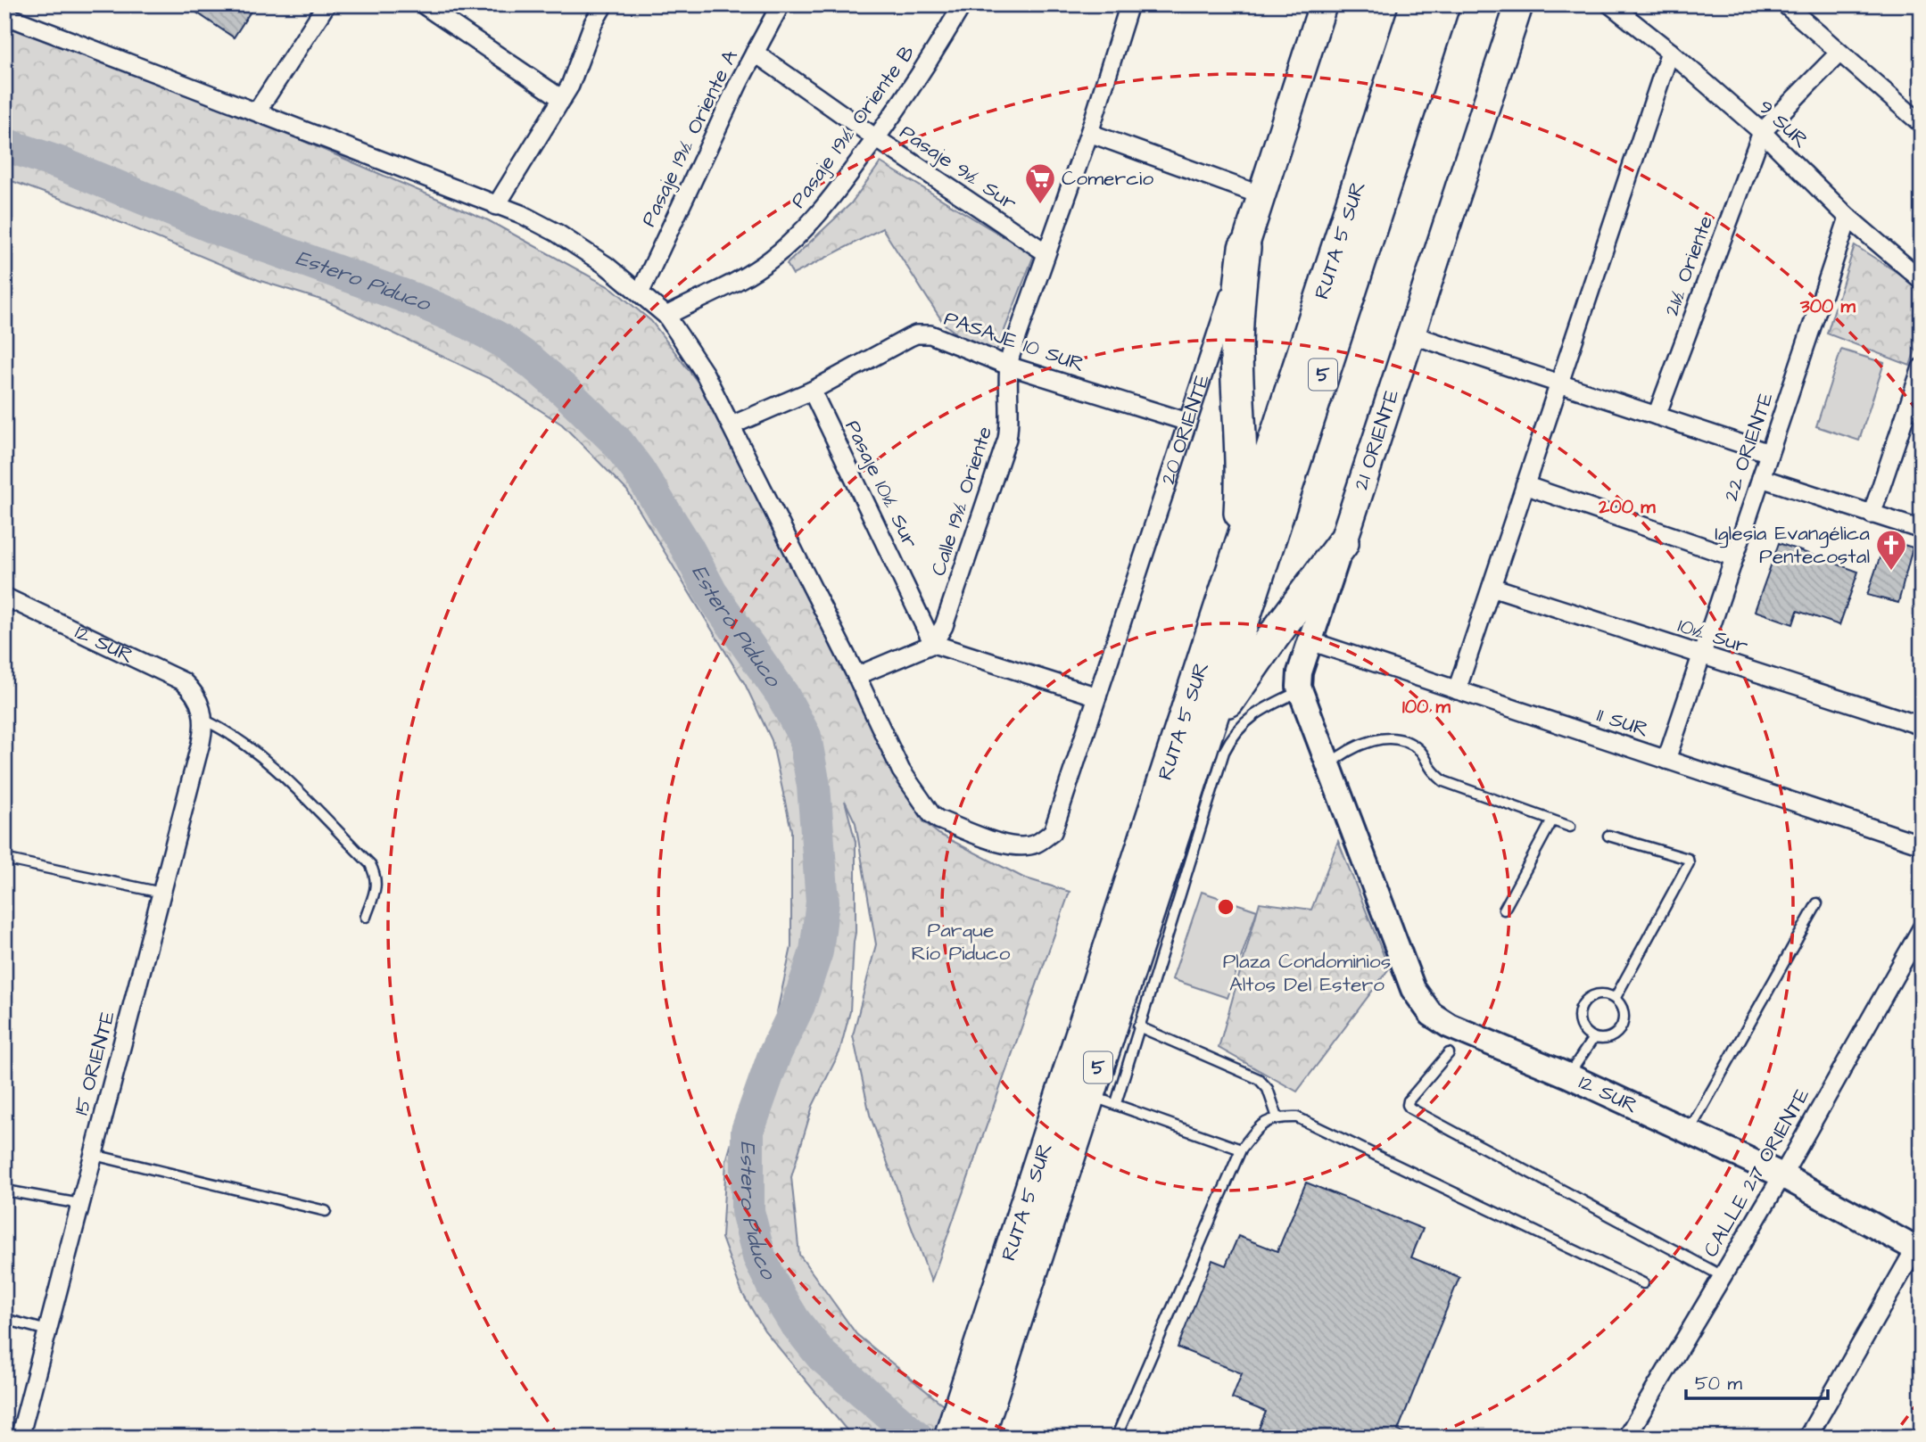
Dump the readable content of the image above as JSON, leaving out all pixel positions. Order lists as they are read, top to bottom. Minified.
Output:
{"streets":{"highway":["RUTA 5 SUR","5"],"main road":["20 ORIENTE","21 ORIENTE"],"street":["9 SUR","Pasaje 19½ Oriente B","Pasaje 19½ Oriente A","Pasaje 9½ Sur","21½ Oriente","PASAJE 10 SUR","22 ORIENTE","Pasaje 10½ Sur","Calle 19½ Oriente","10½ Sur","12 SUR","11 SUR","15 ORIENTE","CALLE 27 ORIENTE"]},"crossings":[["9 SUR","21½ Oriente"],["9 SUR","22 ORIENTE"],["Pasaje 19½ Oriente B","Pasaje 9½ Sur"],["Pasaje 19½ Oriente A","Pasaje 9½ Sur"],["Pasaje 9½ Sur","Calle 19½ Oriente"],["PASAJE 10 SUR","20 ORIENTE"],["PASAJE 10 SUR","Pasaje 10½ Sur"],["PASAJE 10 SUR","Calle 19½ Oriente"],["21 ORIENTE","12 SUR"],["21 ORIENTE","11 SUR"],["22 ORIENTE","10½ Sur"],["22 ORIENTE","11 SUR"],["Pasaje 10½ Sur","Calle 19½ Oriente"],["12 SUR","15 ORIENTE"],["12 SUR","CALLE 27 ORIENTE"]],"water":["Estero Piduco"],"parks":["Parque Río Piduco","Plaza Condominios Altos Del Estero"],"places":{"supermarket":["Comercio"],"church":["Iglesia Evangélica Pentecostal"]},"scale_bar":"50 m","rings":["300 m","200 m","100 m"]}
